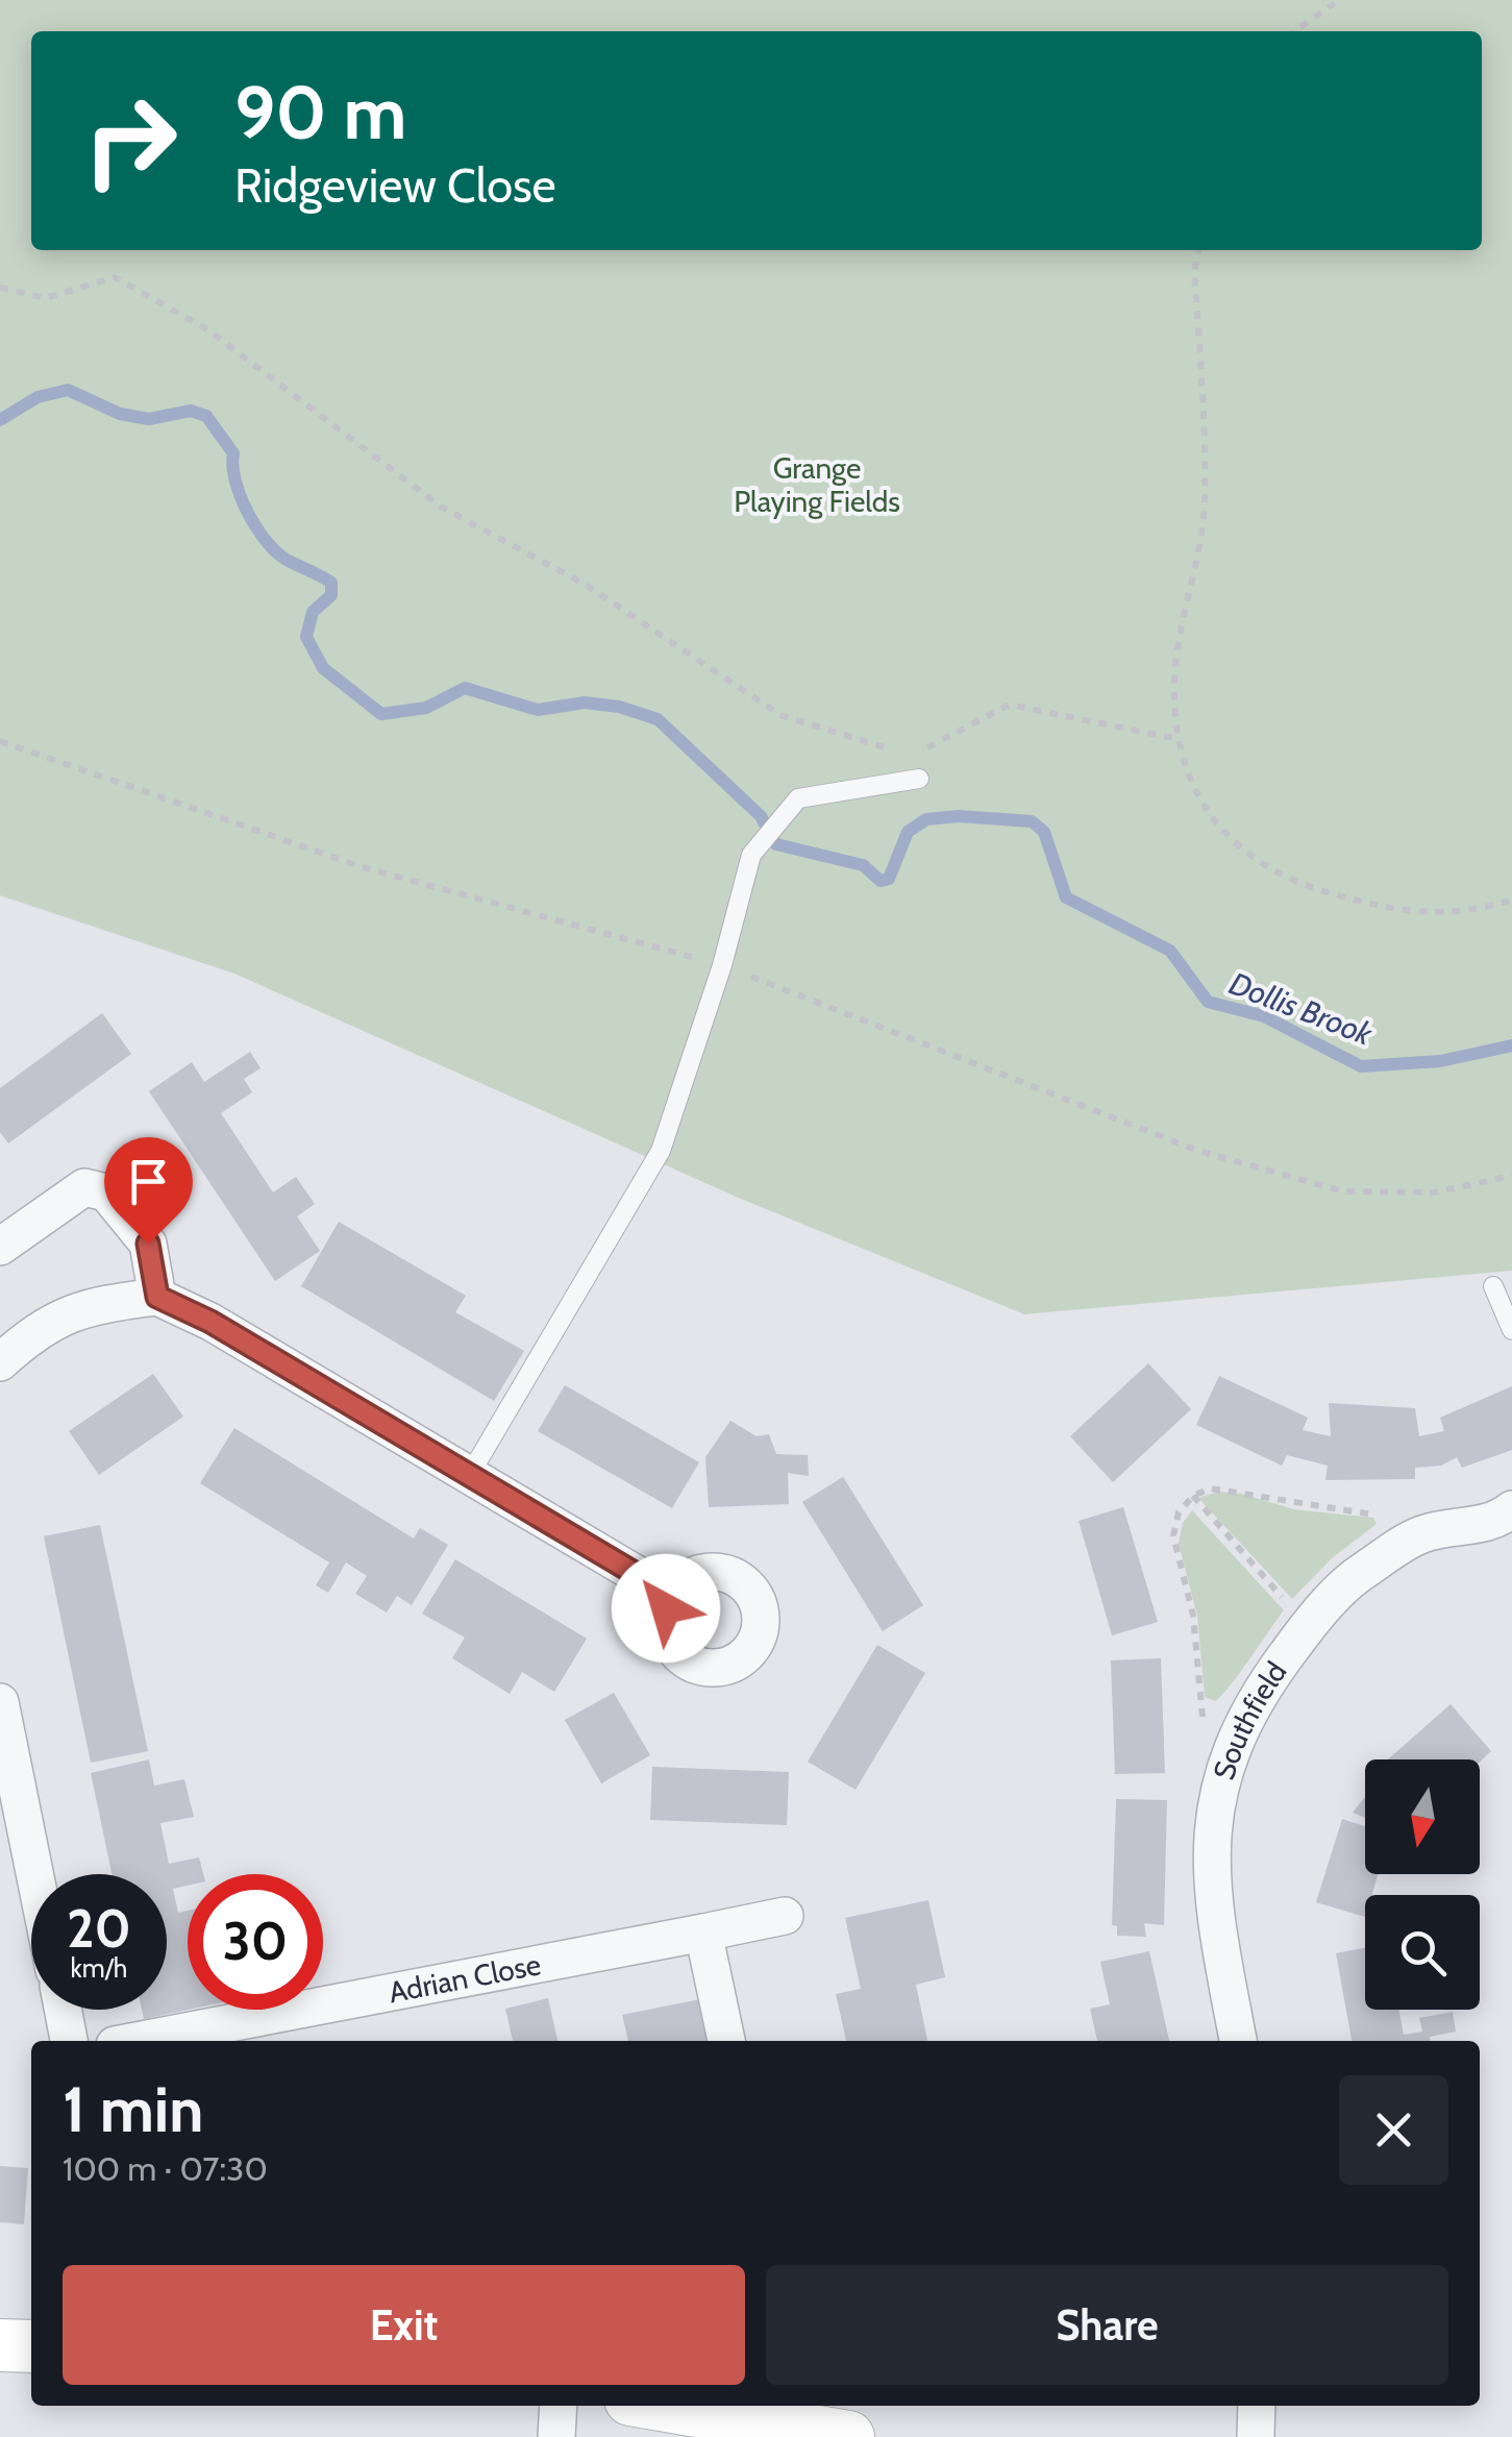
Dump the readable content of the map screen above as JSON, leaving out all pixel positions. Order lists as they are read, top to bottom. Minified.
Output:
{"streets":{"street":["Southfield","Adrian Close"]},"water":["Dollis Brook"],"parks":["Grange Playing Fields"],"north":"bottom","page":{"turn":["90 m","Ridgeview Close"],"speed":"20 km/h","limit":"30","heading":["1 min","100 m · 07:30"],"buttons":["Exit","Share"]}}
